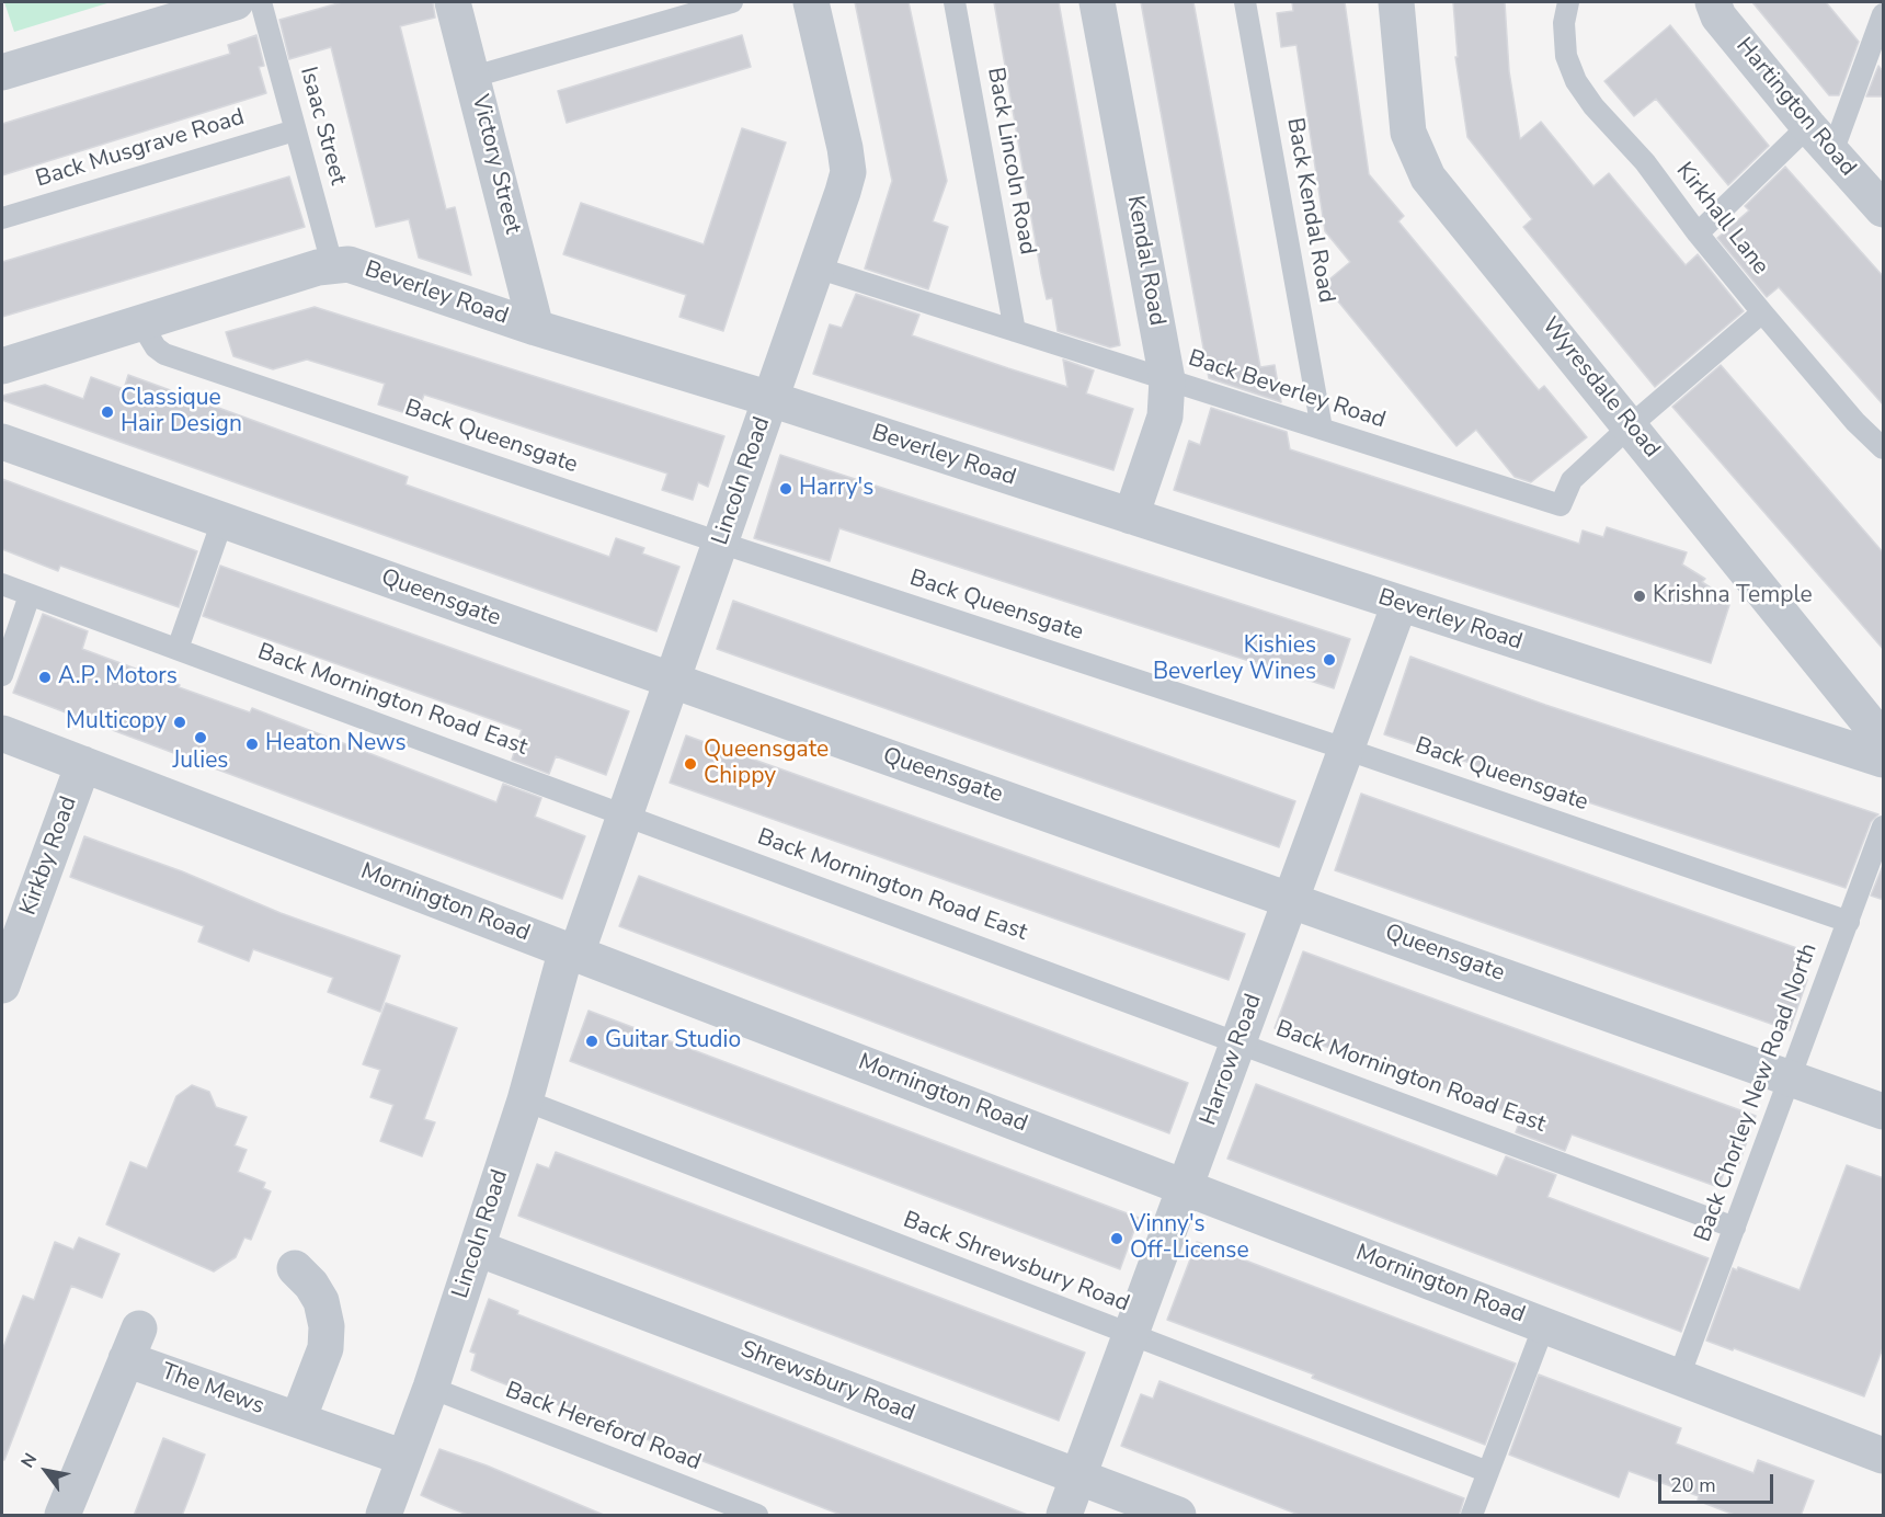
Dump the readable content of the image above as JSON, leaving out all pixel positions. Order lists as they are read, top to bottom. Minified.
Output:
{"streets":{"street":["Hartington Road","Victory Street","Kendal Road","Beverley Road","Wyresdale Road","Lincoln Road","Queensgate","Kirkby Road","Mornington Road","Harrow Road","Shrewsbury Road","The Mews"],"lane":["Isaac Street","Back Musgrave Road","Back Lincoln Road","Back Kendal Road","Kirkhall Lane","Back Beverley Road","Back Queensgate","Back Mornington Road East","Back Chorley New Road North","Back Shrewsbury Road","Back Hereford Road"]},"crossings":[["Isaac Street","Back Musgrave Road"],["Isaac Street","Beverley Road"],["Back Lincoln Road","Back Beverley Road"],["Victory Street","Beverley Road"],["Back Kendal Road","Back Beverley Road"],["Kendal Road","Beverley Road"],["Kendal Road","Back Beverley Road"],["Beverley Road","Back Queensgate"],["Beverley Road","Lincoln Road"],["Beverley Road","Harrow Road"],["Wyresdale Road","Back Beverley Road"],["Back Beverley Road","Lincoln Road"],["Back Queensgate","Lincoln Road"],["Back Queensgate","Harrow Road"],["Back Queensgate","Back Chorley New Road North"],["Lincoln Road","Queensgate"],["Lincoln Road","Back Mornington Road East"],["Lincoln Road","Mornington Road"],["Lincoln Road","Back Shrewsbury Road"],["Lincoln Road","Shrewsbury Road"],["Lincoln Road","The Mews"],["Lincoln Road","Back Hereford Road"],["Queensgate","Harrow Road"],["Queensgate","Back Chorley New Road North"],["Back Mornington Road East","Harrow Road"],["Back Mornington Road East","Back Chorley New Road North"],["Kirkby Road","Mornington Road"],["Mornington Road","Harrow Road"],["Mornington Road","Back Chorley New Road North"],["Harrow Road","Back Shrewsbury Road"],["Harrow Road","Shrewsbury Road"]],"places":["Classique Hair Design","Harry's","Krishna Temple","Kishies Beverley Wines","A.P. Motors","Multicopy","Julies","Heaton News","Queensgate Chippy","Guitar Studio","Vinny's Off-License"],"scale_bar":"20 m","north":"top left"}
